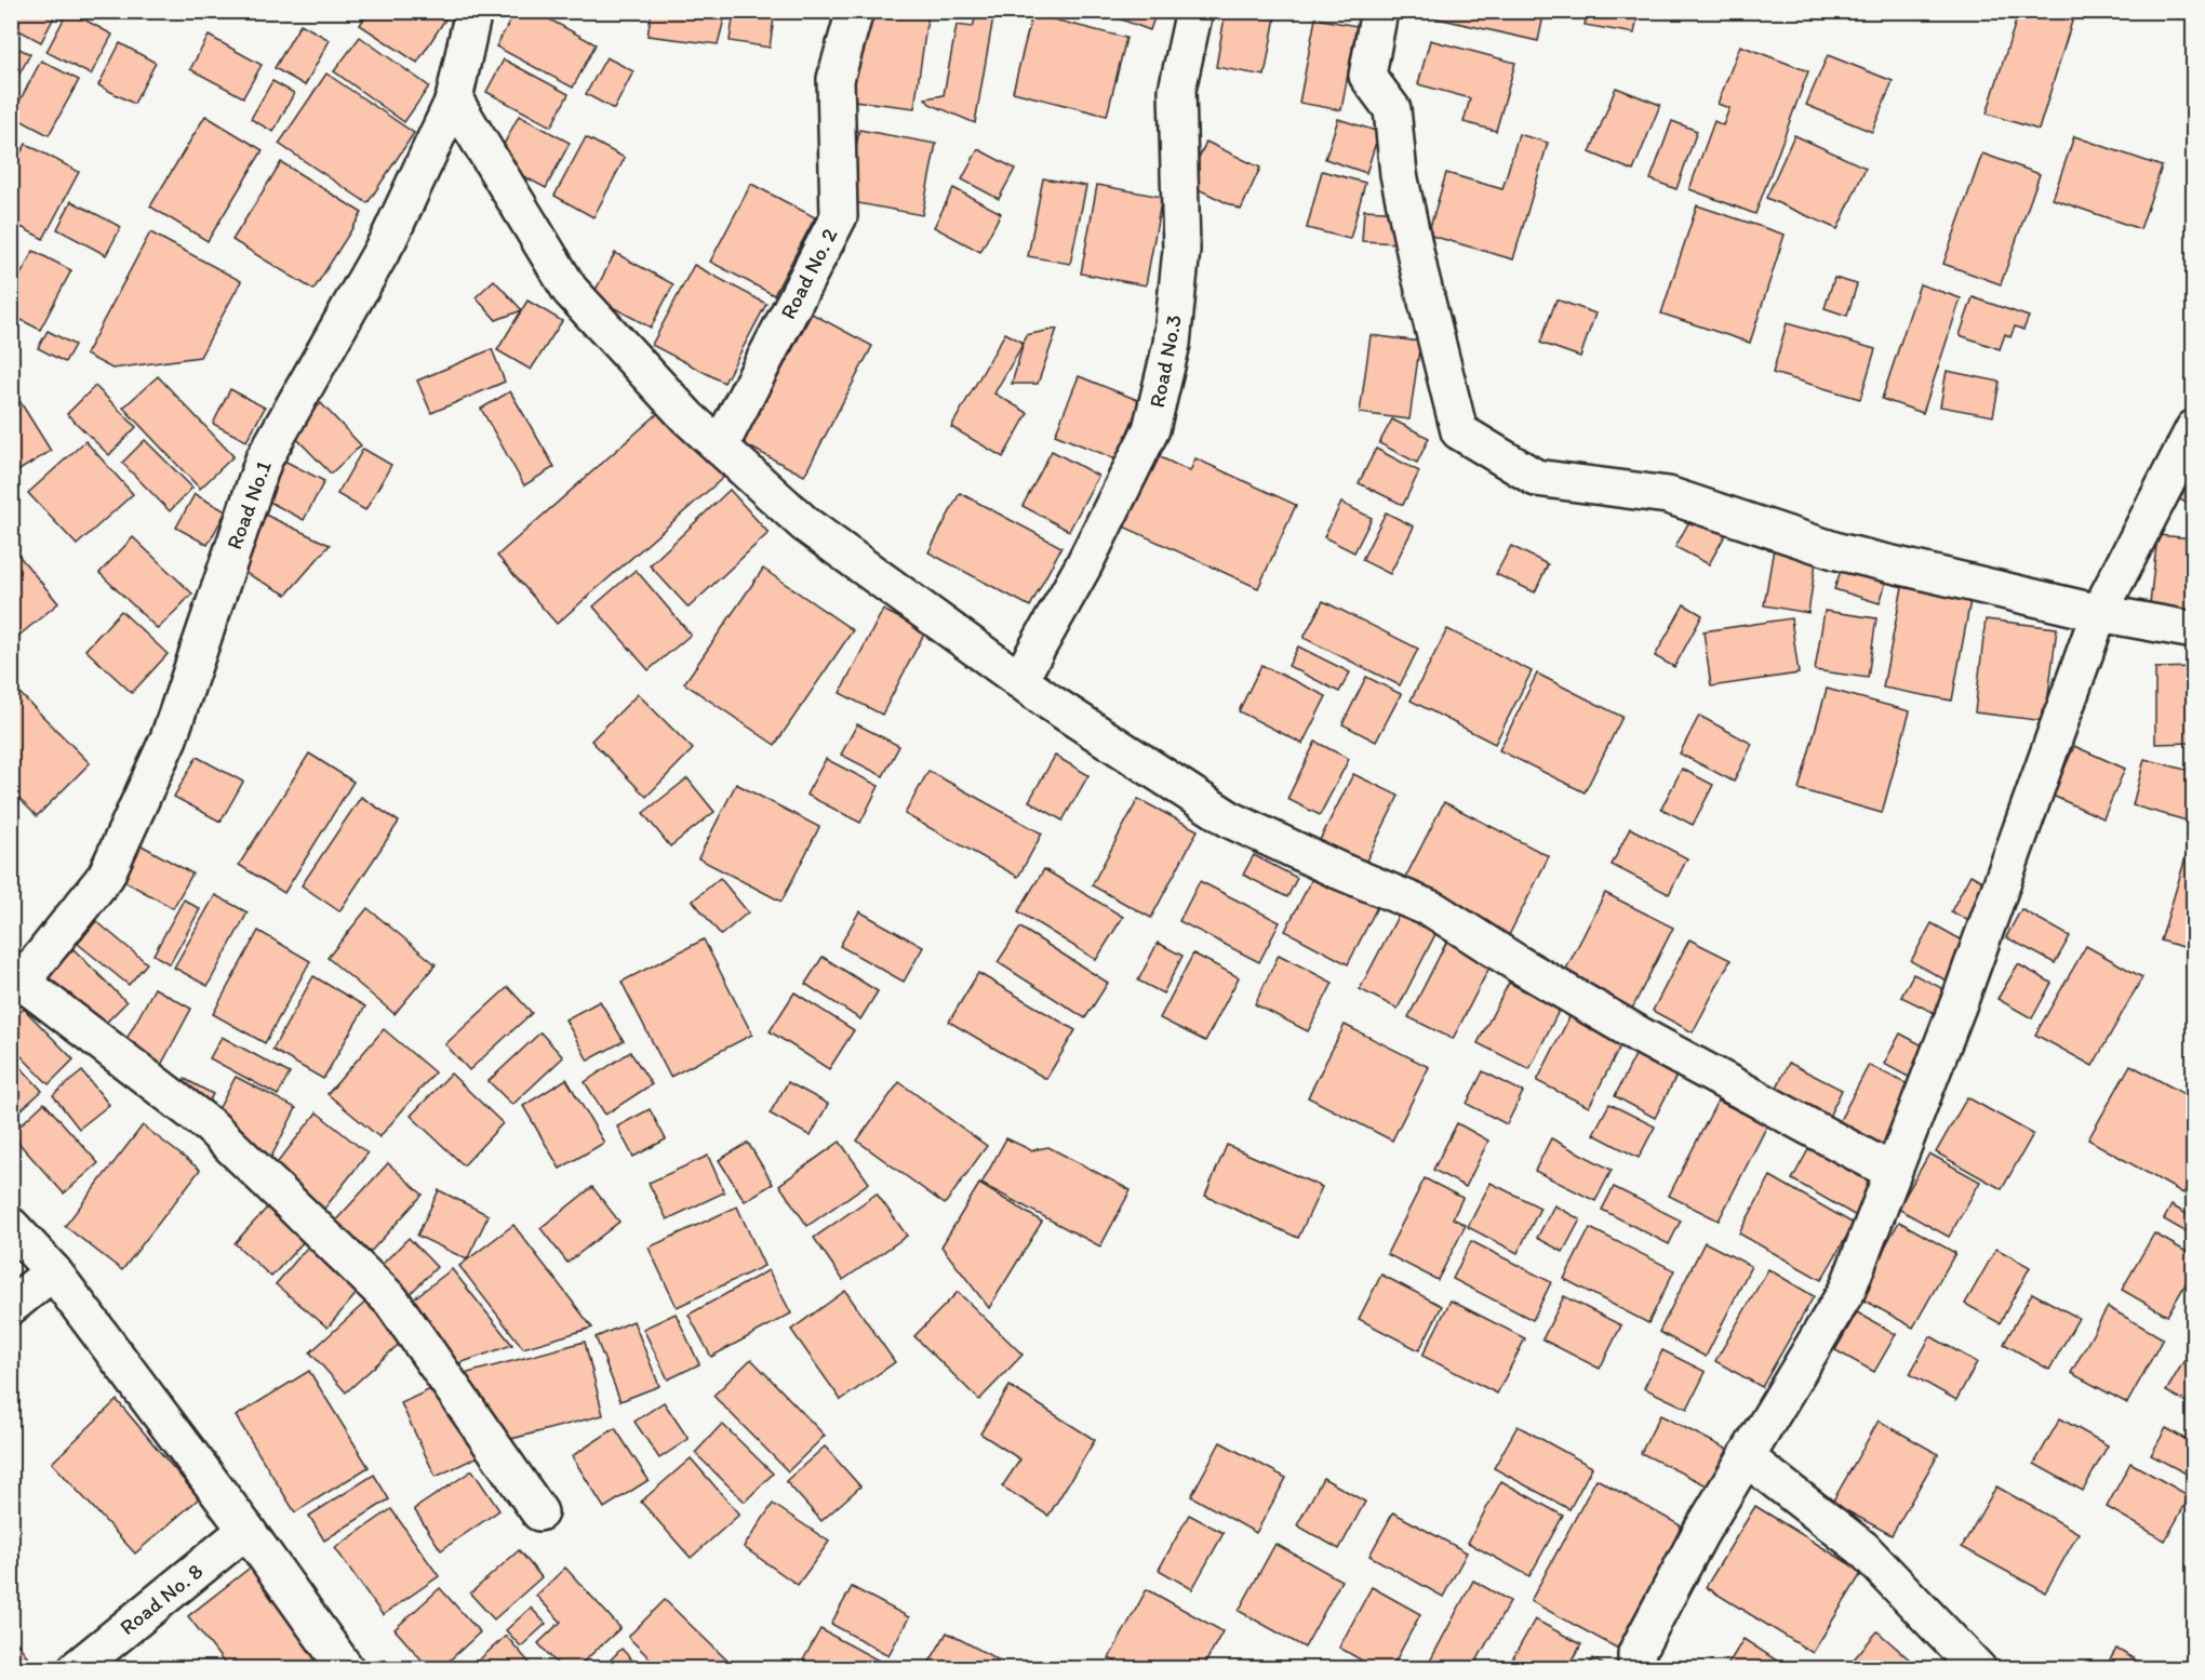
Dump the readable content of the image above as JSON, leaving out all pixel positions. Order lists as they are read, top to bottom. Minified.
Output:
{"streets":{"street":["Road No. 2","Road No.3","Road No.1","Road No. 8"]}}
